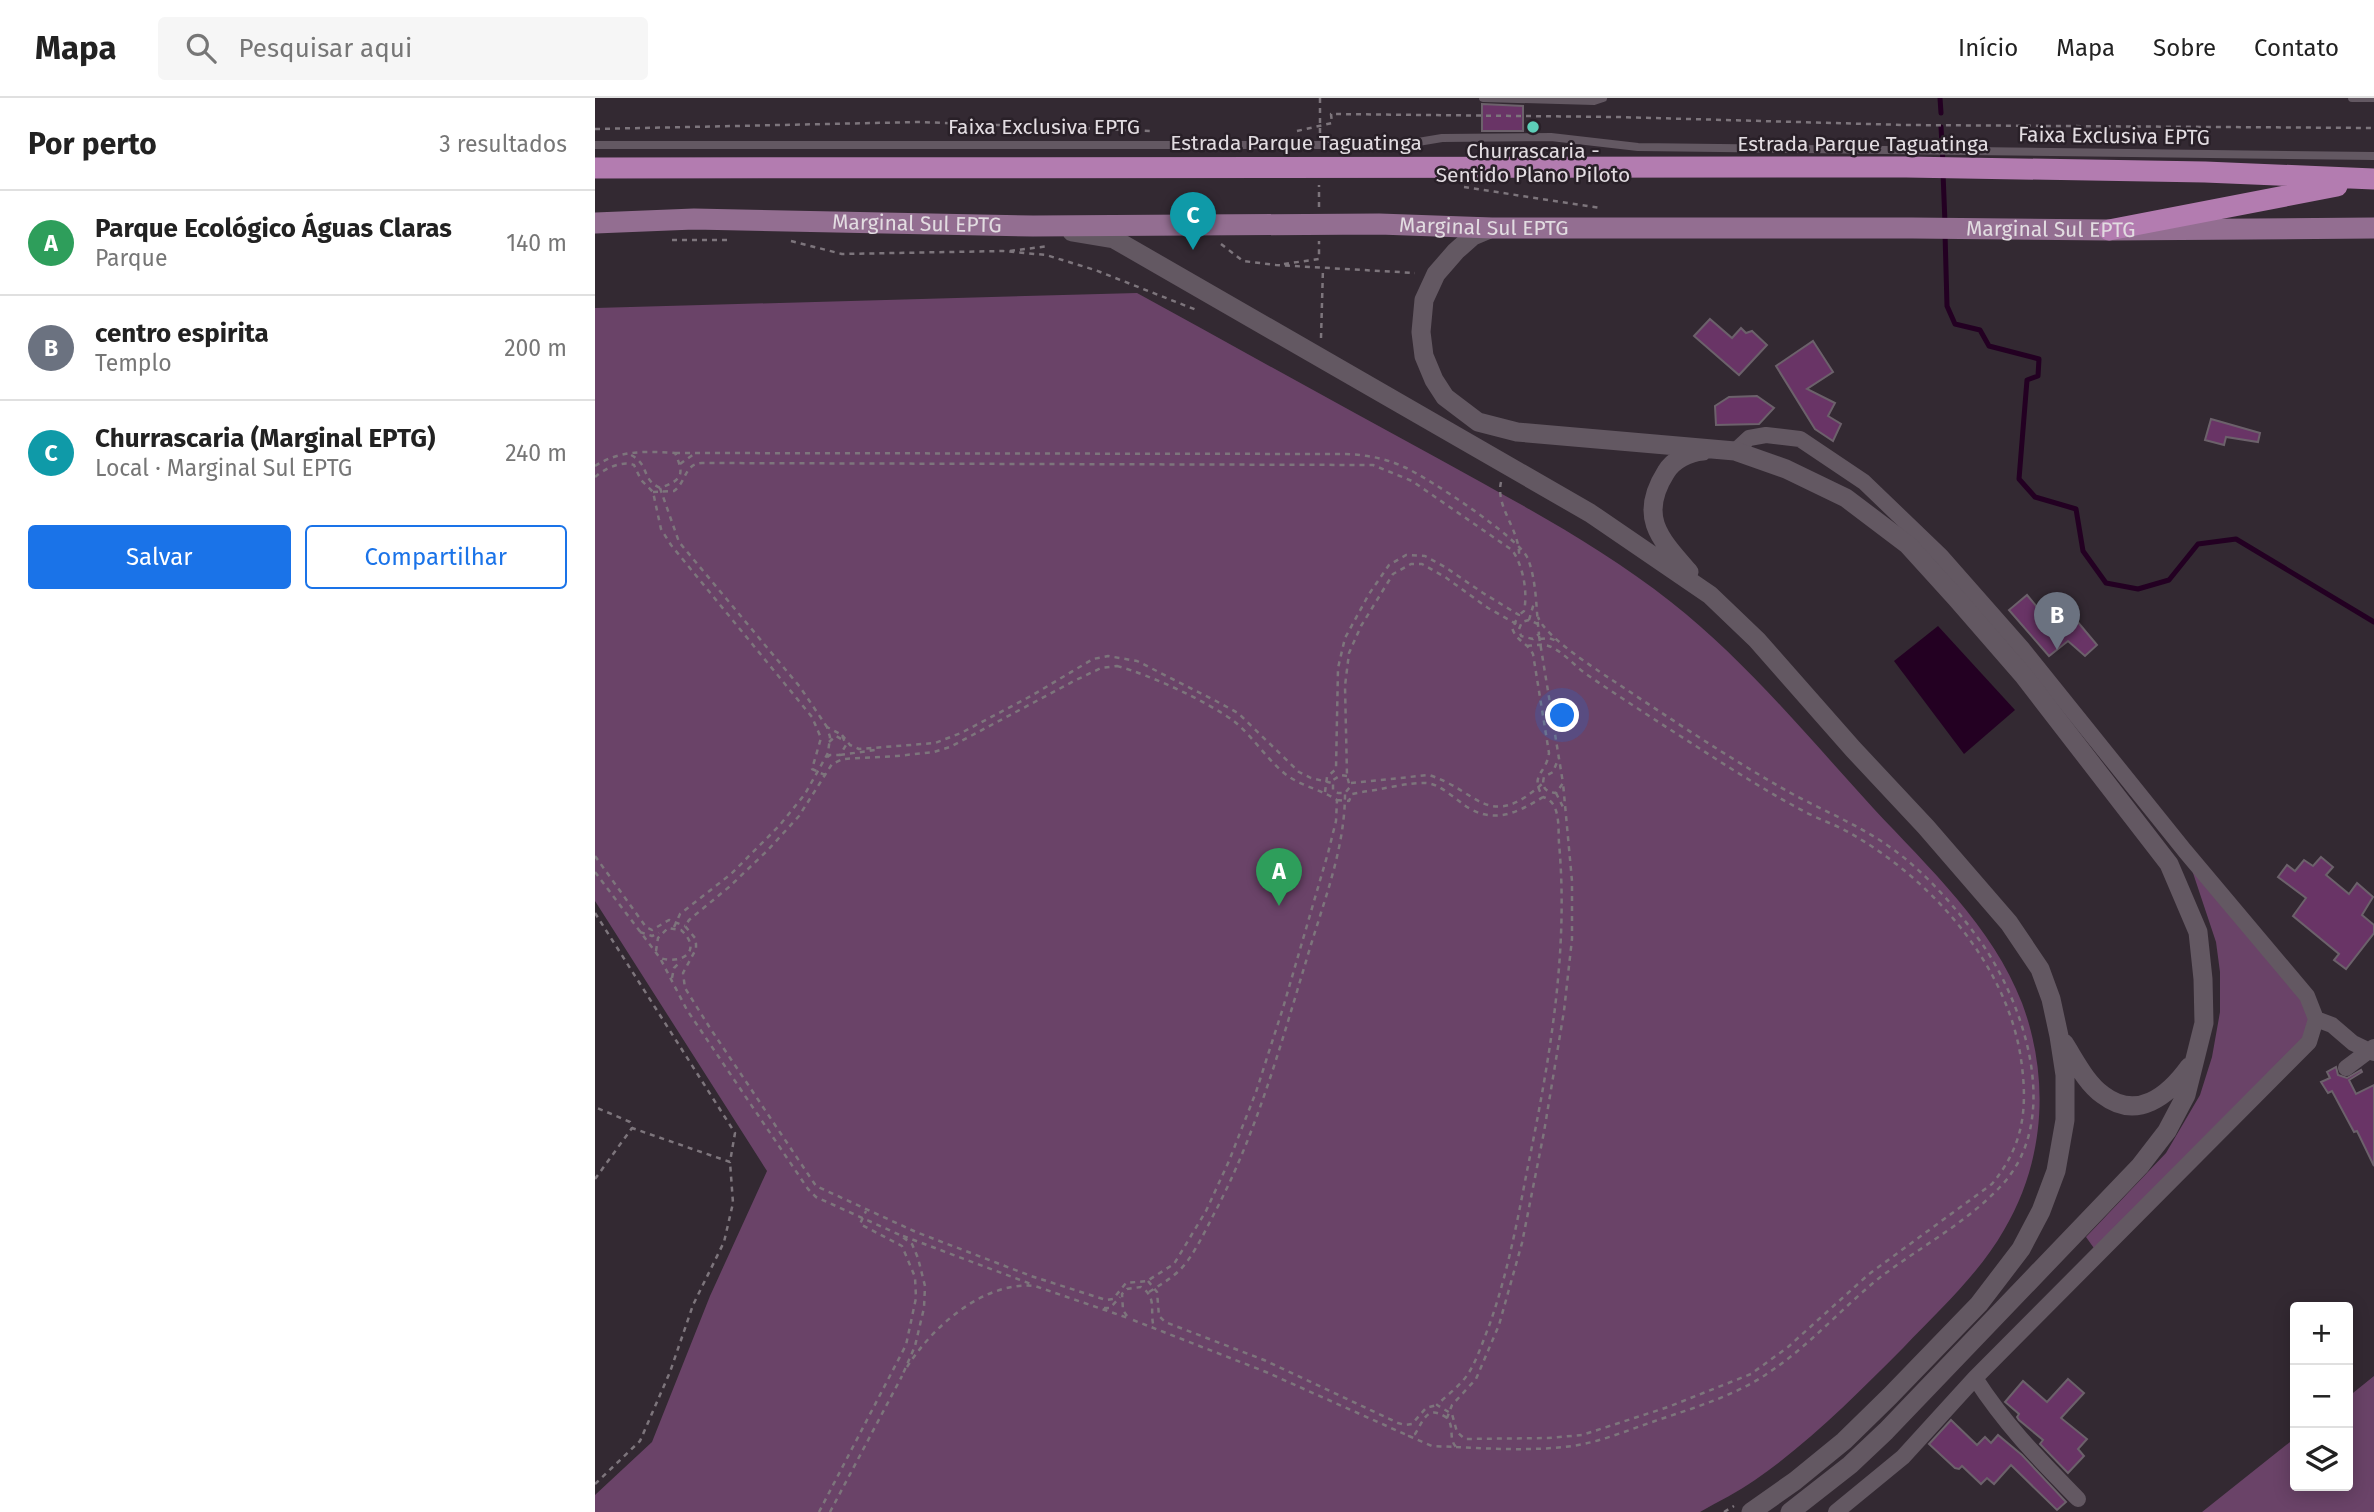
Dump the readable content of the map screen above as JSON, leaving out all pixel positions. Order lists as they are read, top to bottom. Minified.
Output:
{"streets":{"highway":["Estrada Parque Taguatinga"],"main road":["Marginal Sul EPTG"],"lane":["Faixa Exclusiva EPTG"]},"crossings":[["Faixa Exclusiva EPTG","Estrada Parque Taguatinga"]],"places":["Churrascaria - Sentido Plano Piloto"],"page":{"header":"Mapa","search":"Pesquisar aqui","nav":["Início","Mapa","Sobre","Contato"],"heading":["Por perto","3 resultados"],"list":[{"mark":"A","name":"Parque Ecológico Águas Claras","note":"Parque","value":"140 m"},{"mark":"B","name":"centro espirita","note":"Templo","value":"200 m"},{"mark":"C","name":"Churrascaria (Marginal EPTG)","note":"Local · Marginal Sul EPTG","value":"240 m"}],"pins":["C","B","A"],"buttons":["Salvar","Compartilhar"],"map_buttons":["+","−"]}}
